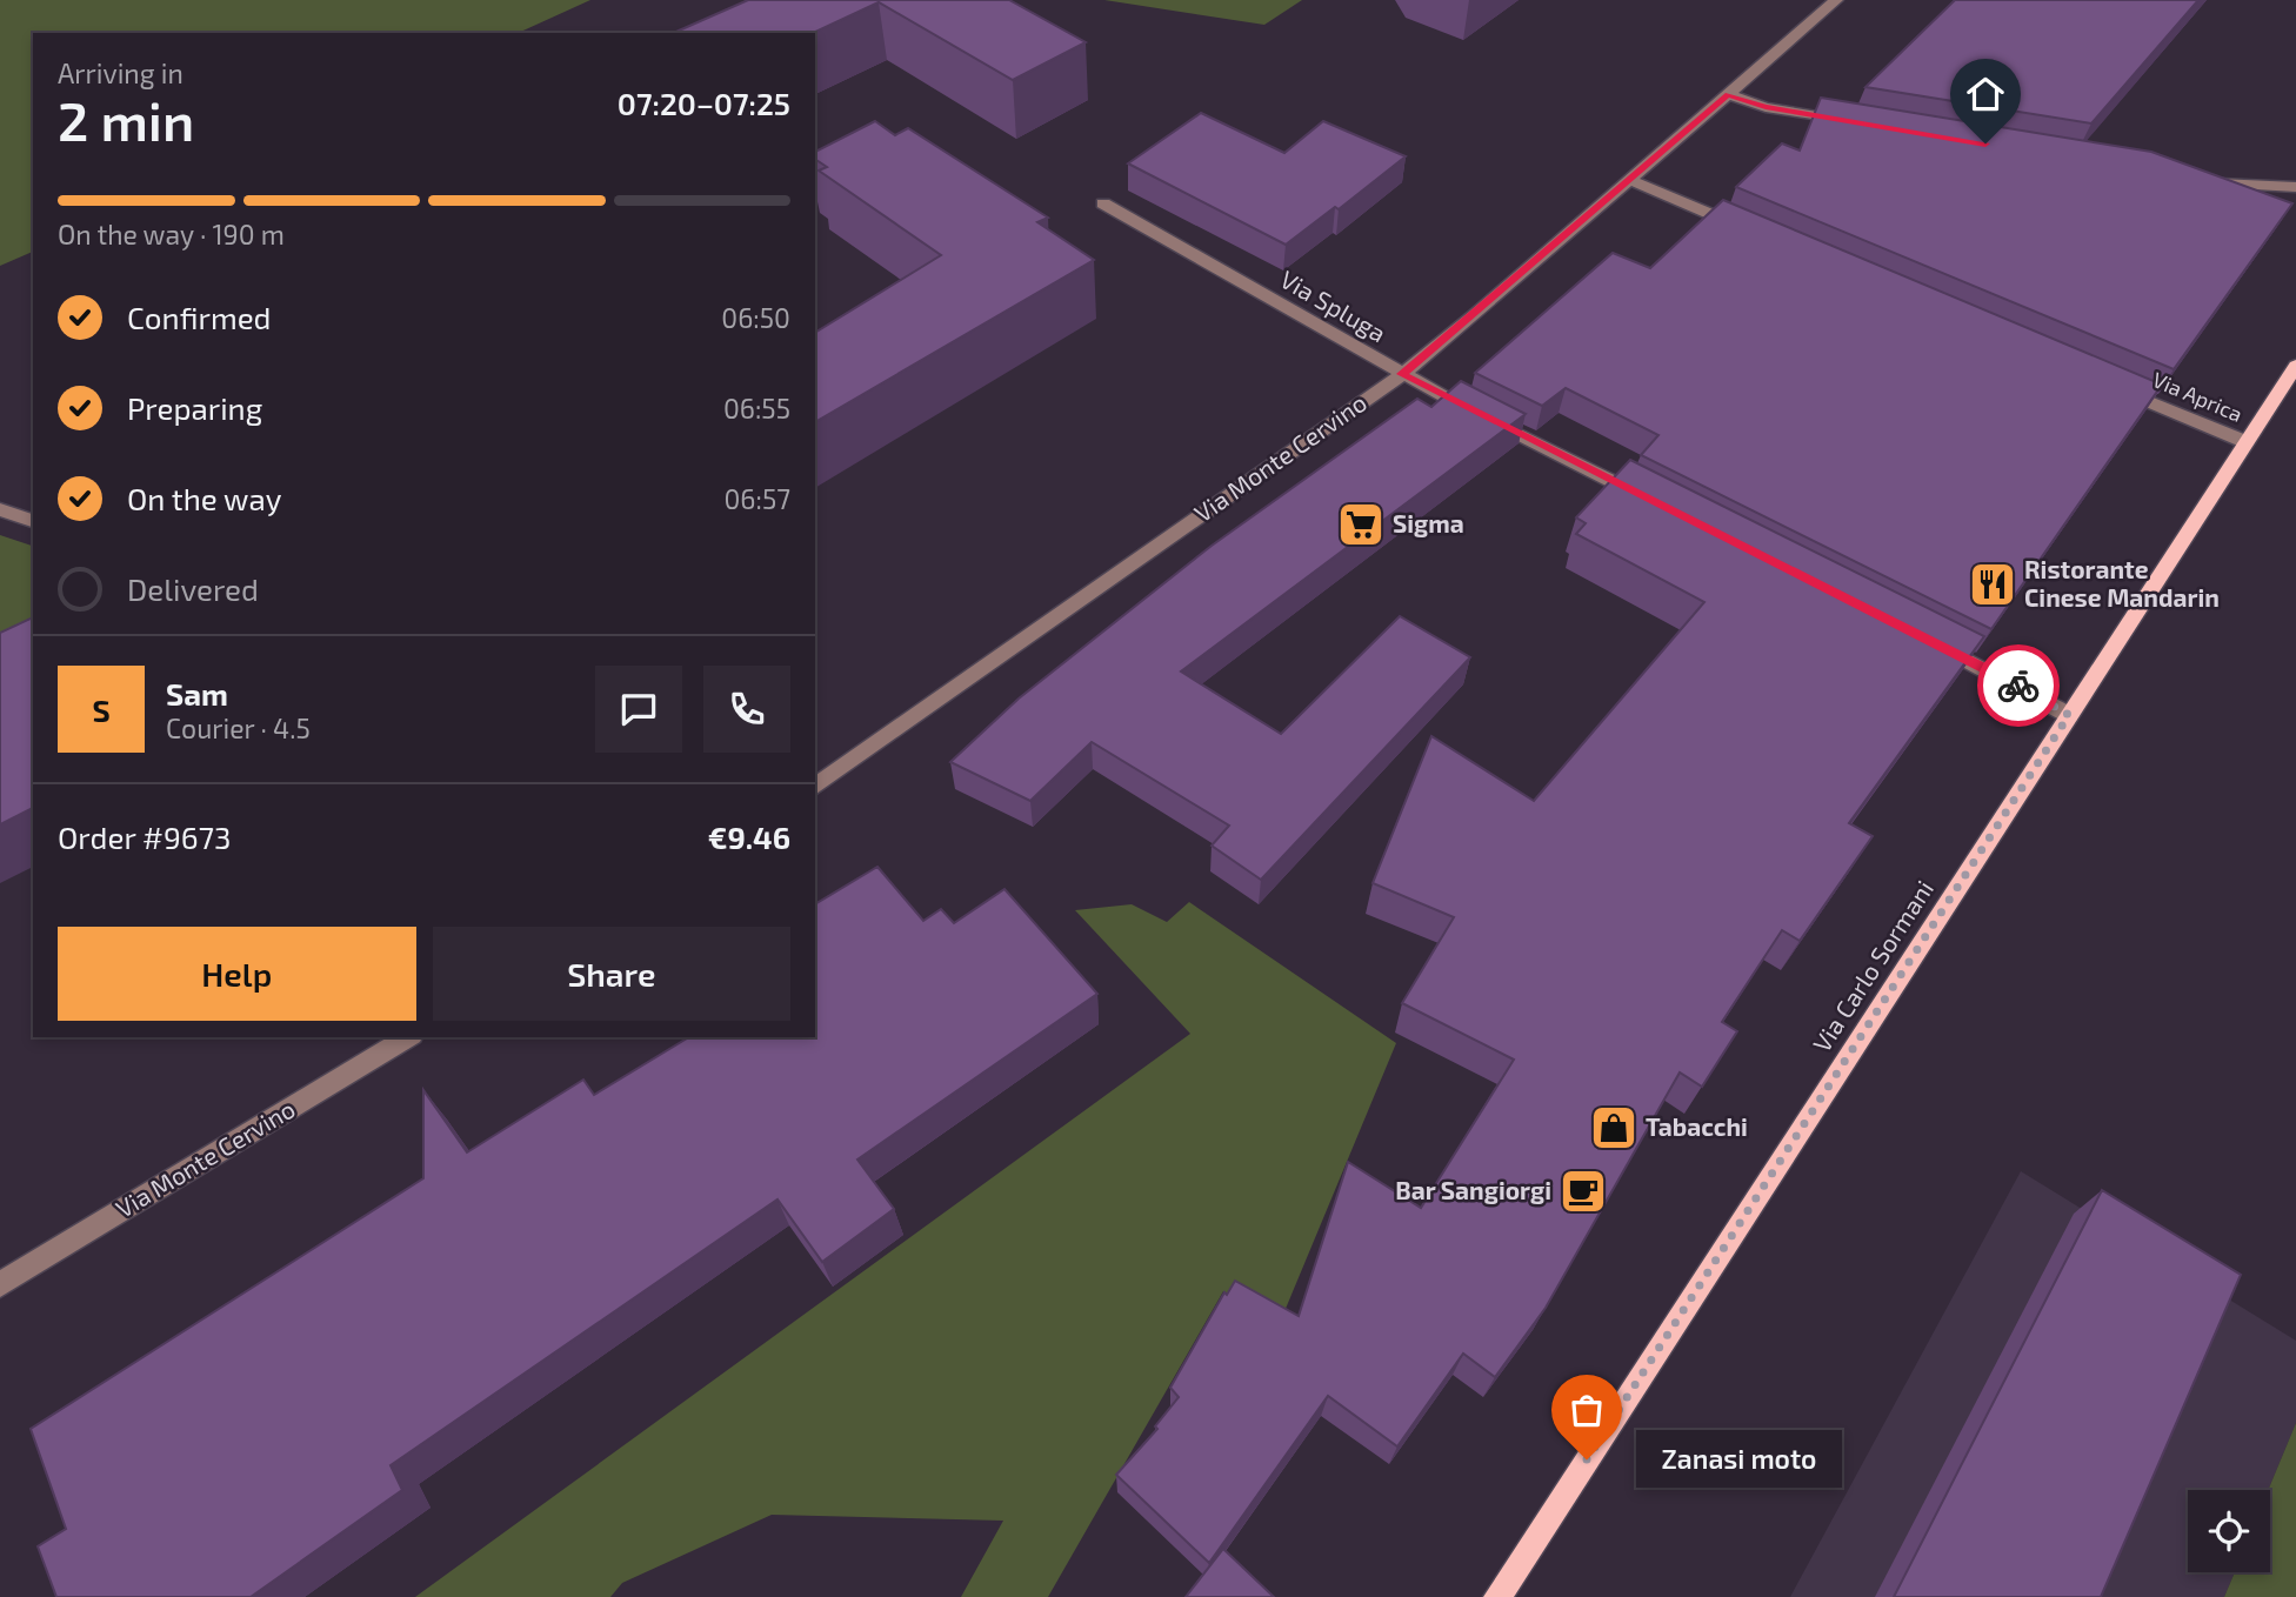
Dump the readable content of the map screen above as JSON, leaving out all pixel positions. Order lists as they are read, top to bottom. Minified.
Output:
{"streets":{"main road":["Via Carlo Sormani"],"street":["Via Spluga","Via Aprica","Via Monte Cervino"]},"crossings":[["Via Spluga","Via Monte Cervino"],["Via Aprica","Via Carlo Sormani"]],"places":{"supermarket":["Sigma"],"restaurant":["Ristorante Cinese Mandarin"],"shop":["Tabacchi"],"cafe":["Bar Sangiorgi"],"other":["Zanasi moto"]},"page":{"heading":["2 min","Arriving in","07:20–07:25"],"panel":["Sam","Courier · 4.5","Order #9673","€9.46"],"bar":"On the way · 190 m","list":[["Confirmed","06:50"],["Preparing","06:55"],["On the way","06:57"],"Delivered"],"round":"S","buttons":["Help","Share"],"bubble":"Zanasi moto"}}
